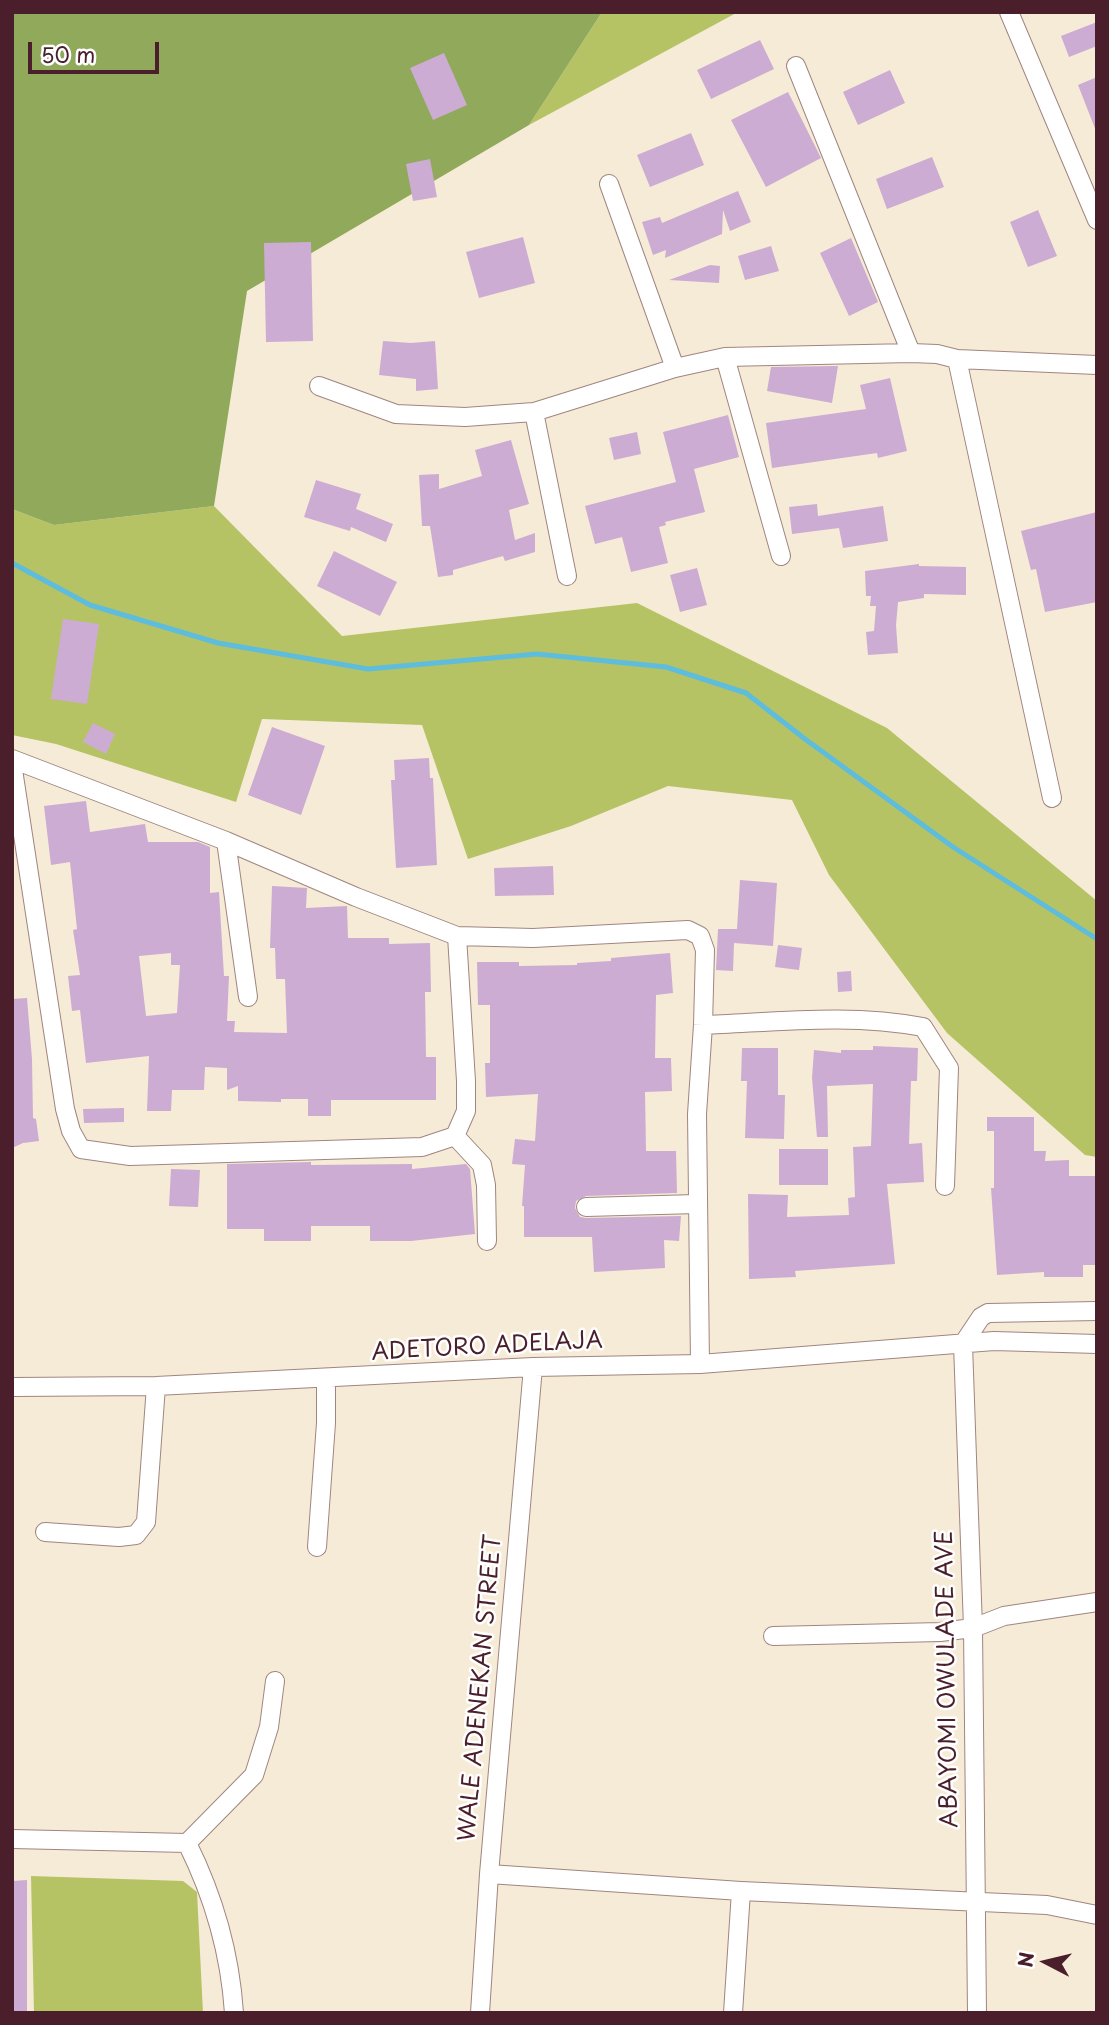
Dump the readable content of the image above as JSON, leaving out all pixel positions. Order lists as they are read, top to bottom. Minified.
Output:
{"streets":{"street":["ADETORO ADELAJA","ABAYOMI OWULADE AVE","WALE ADENEKAN STREET"]},"crossings":[["ADETORO ADELAJA","ABAYOMI OWULADE AVE"],["ADETORO ADELAJA","WALE ADENEKAN STREET"]],"scale_bar":"50 m","north":"left"}
